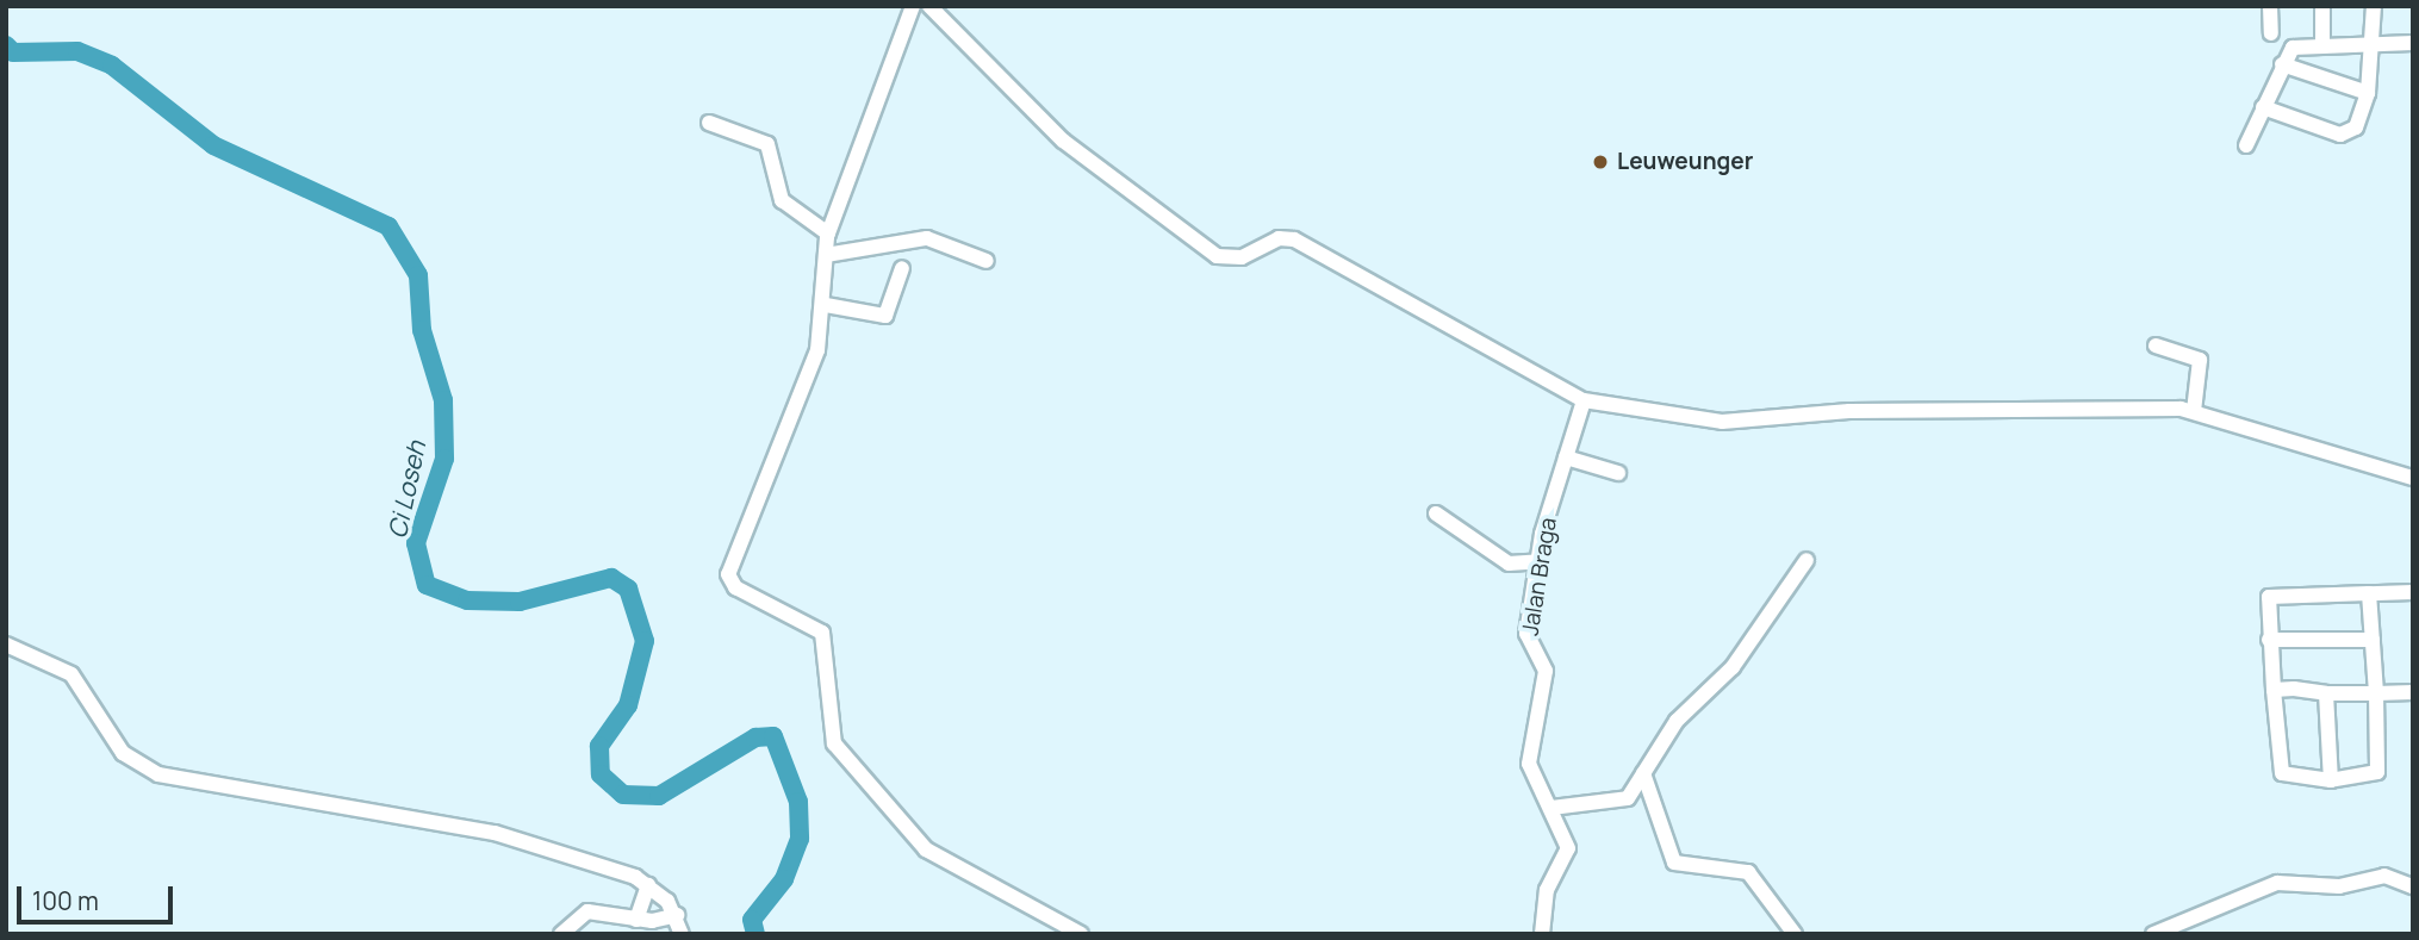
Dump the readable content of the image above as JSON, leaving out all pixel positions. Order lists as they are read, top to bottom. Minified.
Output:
{"streets":{"street":["Jalan Braga"]},"water":["Ci Loseh"],"places":["Leuweunger"],"scale_bar":"100 m"}
